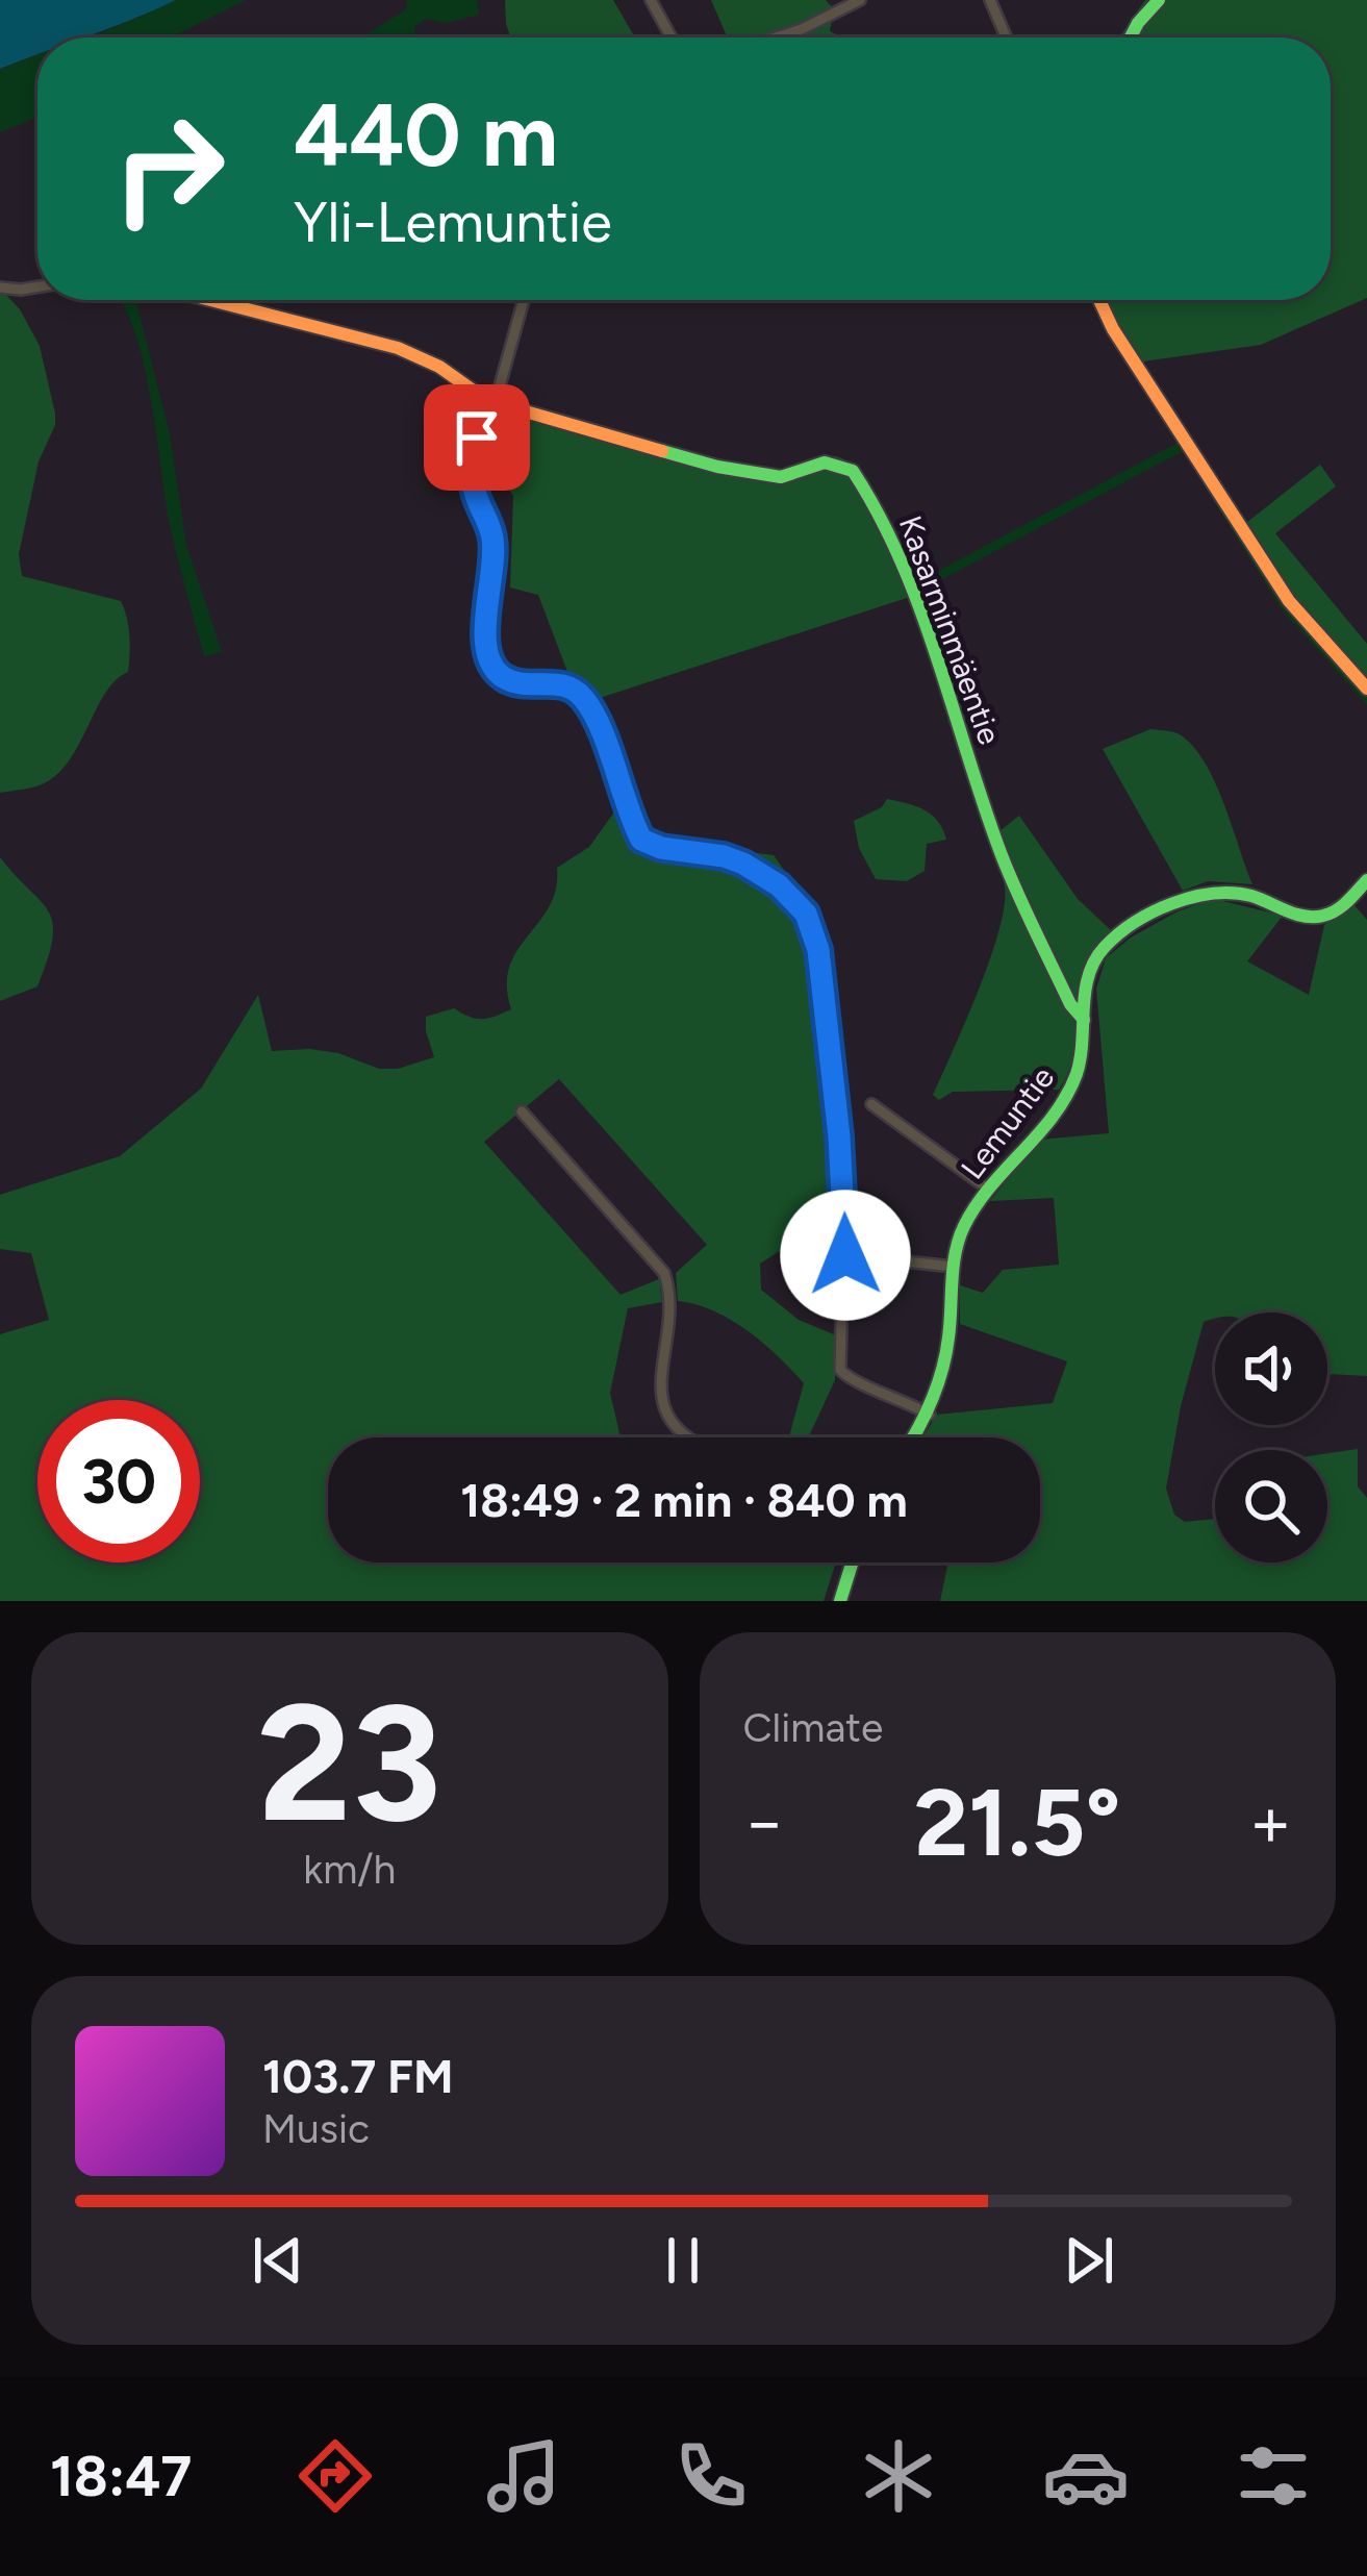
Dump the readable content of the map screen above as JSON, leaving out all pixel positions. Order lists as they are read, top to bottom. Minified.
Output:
{"streets":{"street":["Kasarminmäentie","Lemuntie"]},"crossings":[["Kasarminmäentie","Lemuntie"]],"page":{"turn":["440 m","Yli-Lemuntie"],"limit":"30","trip":"18:49 · 2 min · 840 m","tile":[["23","km/h"],"Climate"],"heat":["−","21.5°","+"],"song":["103.7 FM","Music"],"tabs":"18:47"}}
